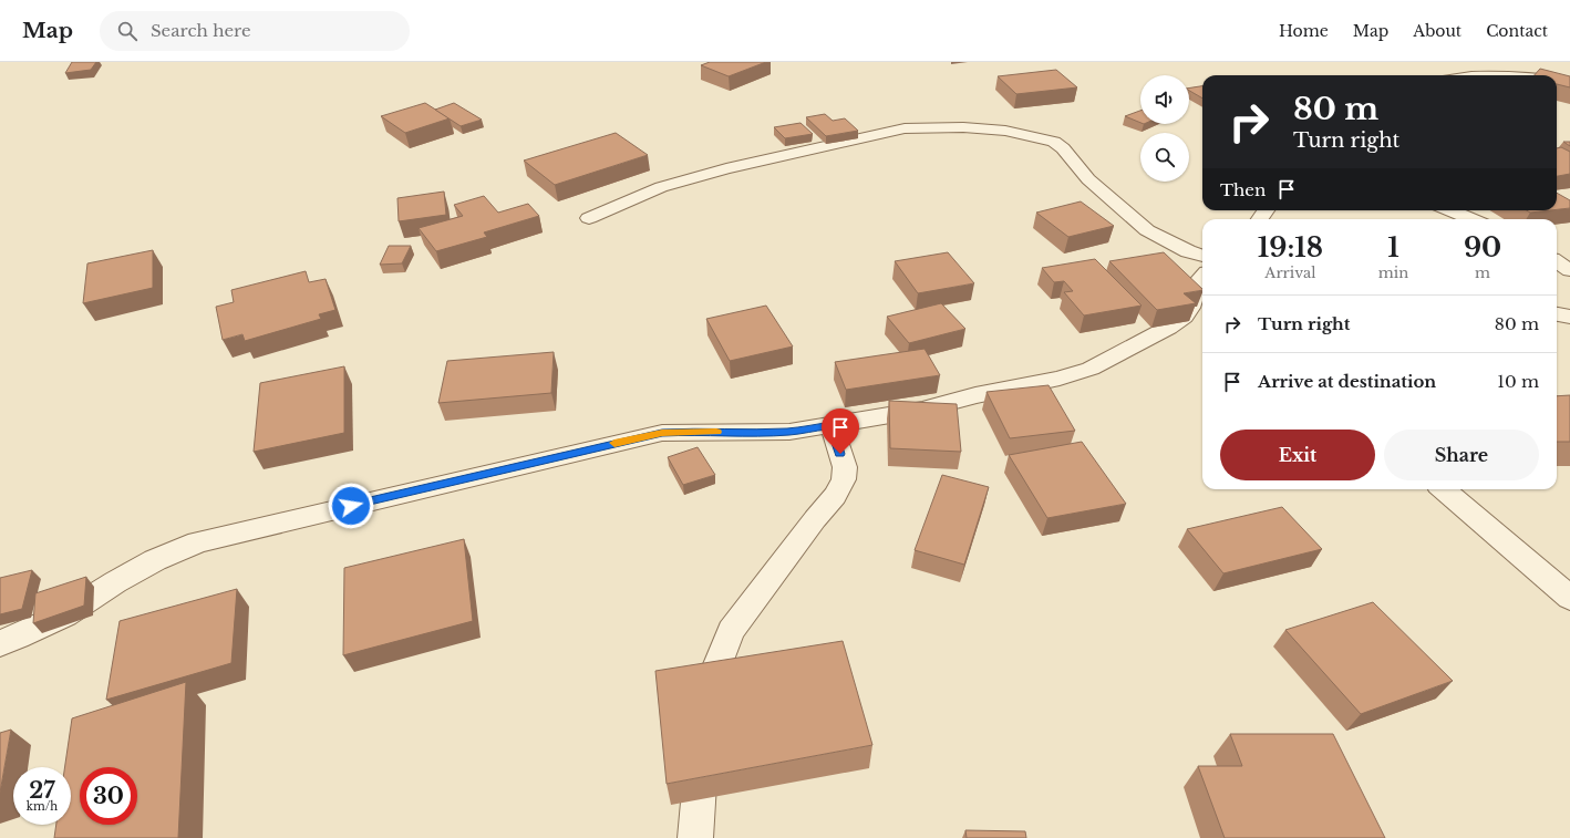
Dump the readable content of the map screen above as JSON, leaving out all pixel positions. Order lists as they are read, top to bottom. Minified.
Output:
{"page":{"header":"Map","search":"Search here","nav":["Home","Map","About","Contact"],"turn":["80 m","Turn right"],"then":"Then","eta":["19:18","Arrival","1","min","90","m"],"list":[{"name":"Turn right","value":"80 m"},{"name":"Arrive at destination","value":"10 m"}],"buttons":["Exit","Share"],"speed":"27 km/h","limit":"30"}}
